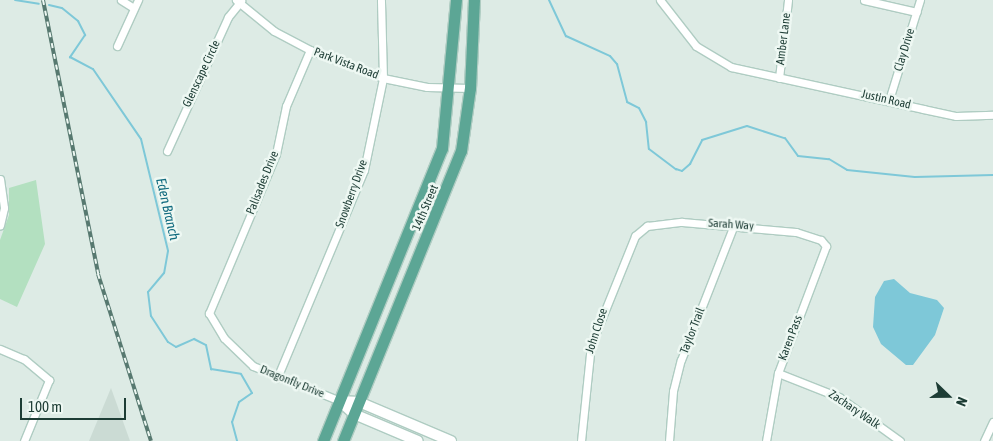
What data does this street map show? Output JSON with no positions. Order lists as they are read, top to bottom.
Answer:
{
  "streets": {
    "main road": ["14th Street"],
    "street": [
      "Amber Lane",
      "Clay Drive",
      "Park Vista Road",
      "Glenscape Circle",
      "Justin Road",
      "Palisades Drive",
      "Snowberry Drive",
      "Sarah Way",
      "John Close",
      "Taylor Trail",
      "Karen Pass",
      "Dragonfly Drive",
      "Zachary Walk"
    ]
  },
  "crossings": [
    ["Amber Lane", "Justin Road"],
    ["Clay Drive", "Justin Road"],
    ["Park Vista Road", "Glenscape Circle"],
    ["Park Vista Road", "Palisades Drive"],
    ["Park Vista Road", "Snowberry Drive"],
    ["Park Vista Road", "14th Street"],
    ["Palisades Drive", "Dragonfly Drive"],
    ["Snowberry Drive", "Dragonfly Drive"],
    ["14th Street", "Dragonfly Drive"],
    ["Sarah Way", "John Close"],
    ["Sarah Way", "Taylor Trail"],
    ["Sarah Way", "Karen Pass"],
    ["Karen Pass", "Zachary Walk"]
  ],
  "water": ["Eden Branch"],
  "scale_bar": "100 m",
  "north": "right"
}
